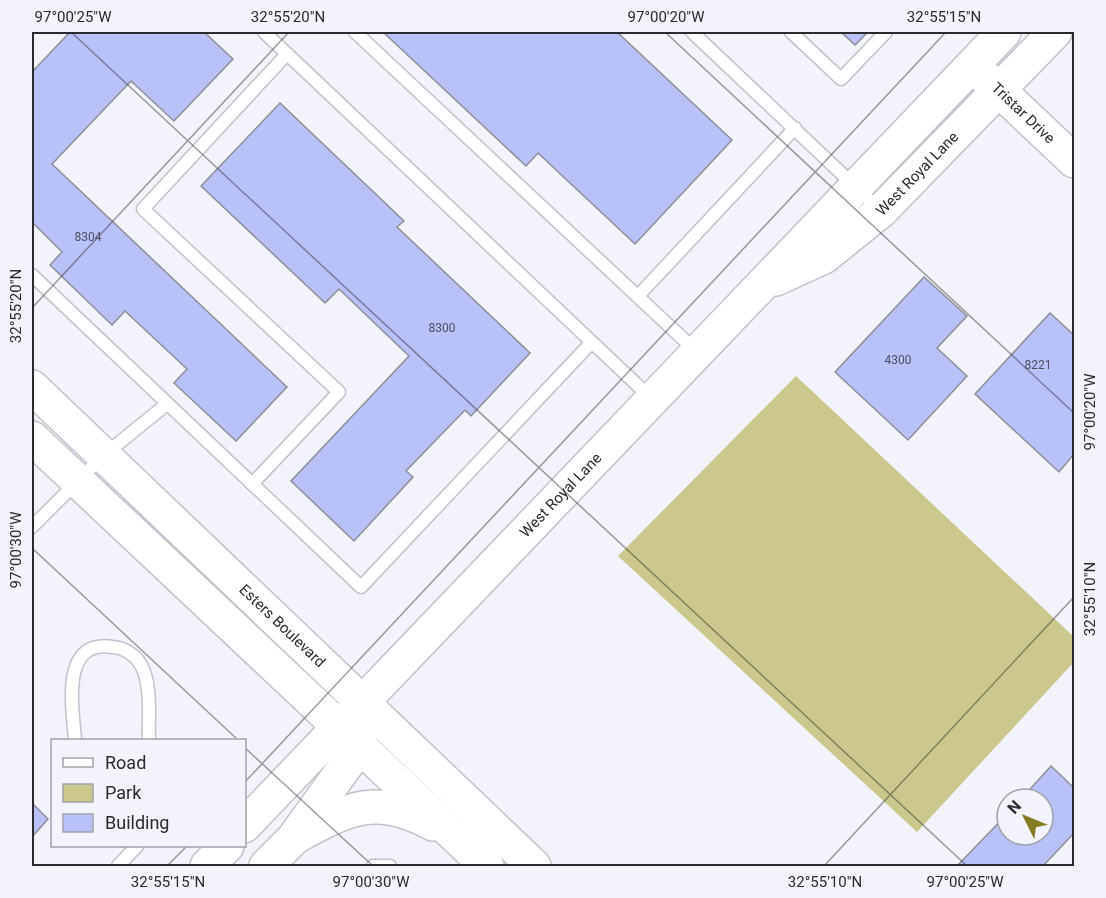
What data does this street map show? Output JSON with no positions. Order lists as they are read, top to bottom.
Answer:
{
  "streets": {
    "main road": ["Tristar Drive", "West Royal Lane", "Esters Boulevard"]
  },
  "crossings": [
    ["Tristar Drive", "West Royal Lane"],
    ["West Royal Lane", "Esters Boulevard"]
  ],
  "house_numbers": [
    "8304",
    "8300",
    "4300",
    "8221"
  ],
  "legend": ["Road", "Park", "Building"],
  "north": "top left",
  "coordinates": [
    "97°00'25\"W",
    "32°55'20\"N",
    "97°00'20\"W",
    "32°55'15\"N",
    "97°00'30\"W",
    "32°55'10\"N"
  ]
}
